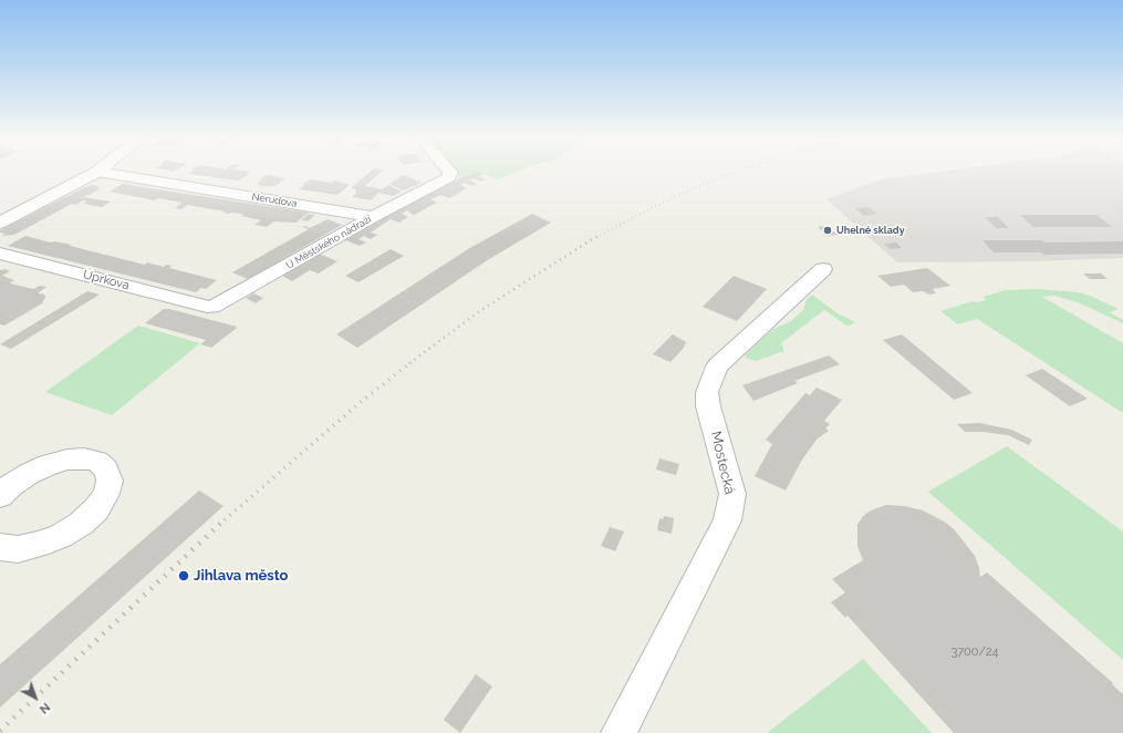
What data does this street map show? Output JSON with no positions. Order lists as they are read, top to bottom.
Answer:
{
  "streets": {
    "street": [
      "Nerudova",
      "U Městského nádraží",
      "Úprkova",
      "Mostecká"
    ]
  },
  "crossings": [
    ["Nerudova", "U Městského nádraží"],
    ["U Městského nádraží", "Úprkova"]
  ],
  "places": ["Uhelné sklady", "Jihlava město"],
  "house_numbers": ["3700/24"],
  "north": "bottom right"
}
